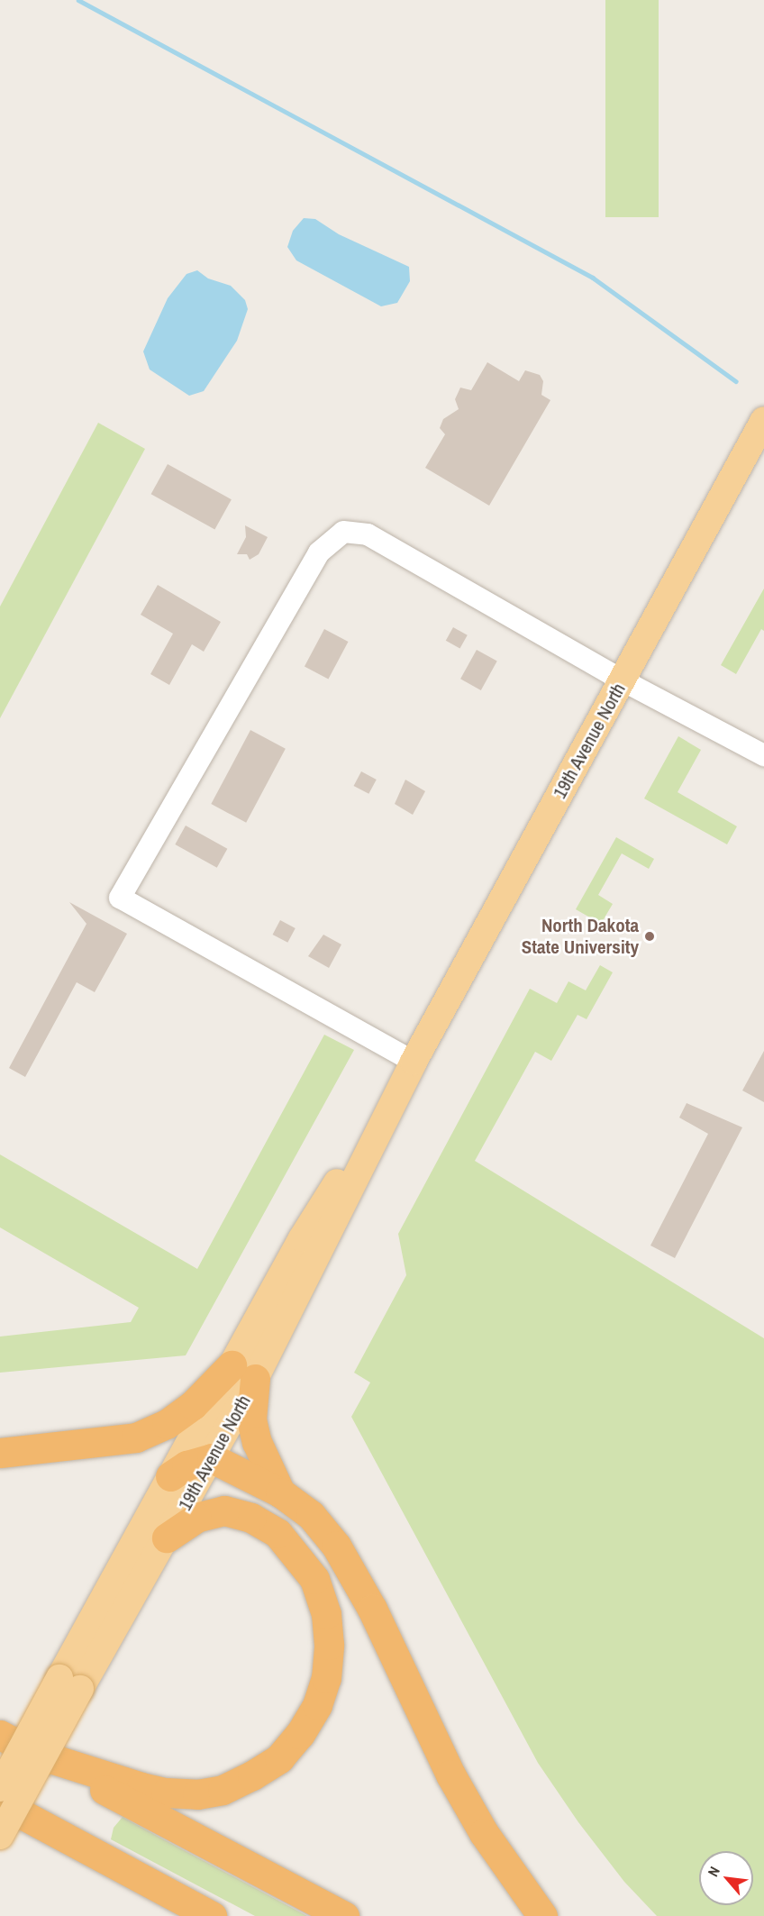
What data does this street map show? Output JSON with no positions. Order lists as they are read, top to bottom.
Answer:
{
  "streets": {
    "main road": ["19th Avenue North"]
  },
  "places": ["North Dakota State University"],
  "north": "top left"
}
